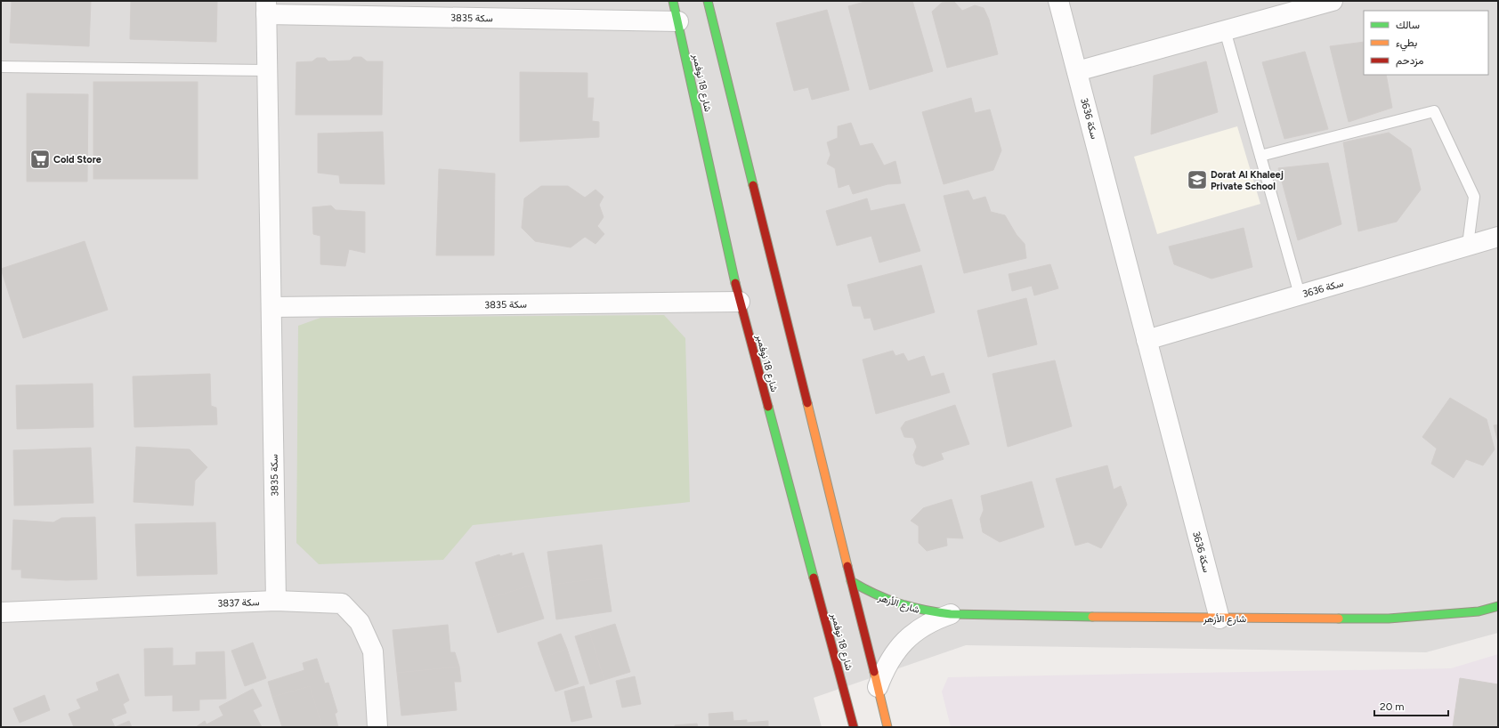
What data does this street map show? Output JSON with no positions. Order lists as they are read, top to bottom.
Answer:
{
  "streets": {
    "main road": ["شارع 18 نوفمبر", "شارع الأزهر"],
    "street": ["سكة 3835", "سكة 3636", "سكة 3837"]
  },
  "crossings": [
    ["سكة 3835", "شارع 18 نوفمبر"],
    ["سكة 3835", "سكة 3837"],
    ["سكة 3636", "شارع الأزهر"]
  ],
  "places": {
    "supermarket": ["Cold Store"],
    "school or university": ["Dorat Al Khaleej Private School"]
  },
  "legend": ["سالك", "بطيء", "مزدحم"],
  "scale_bar": "20 m"
}
